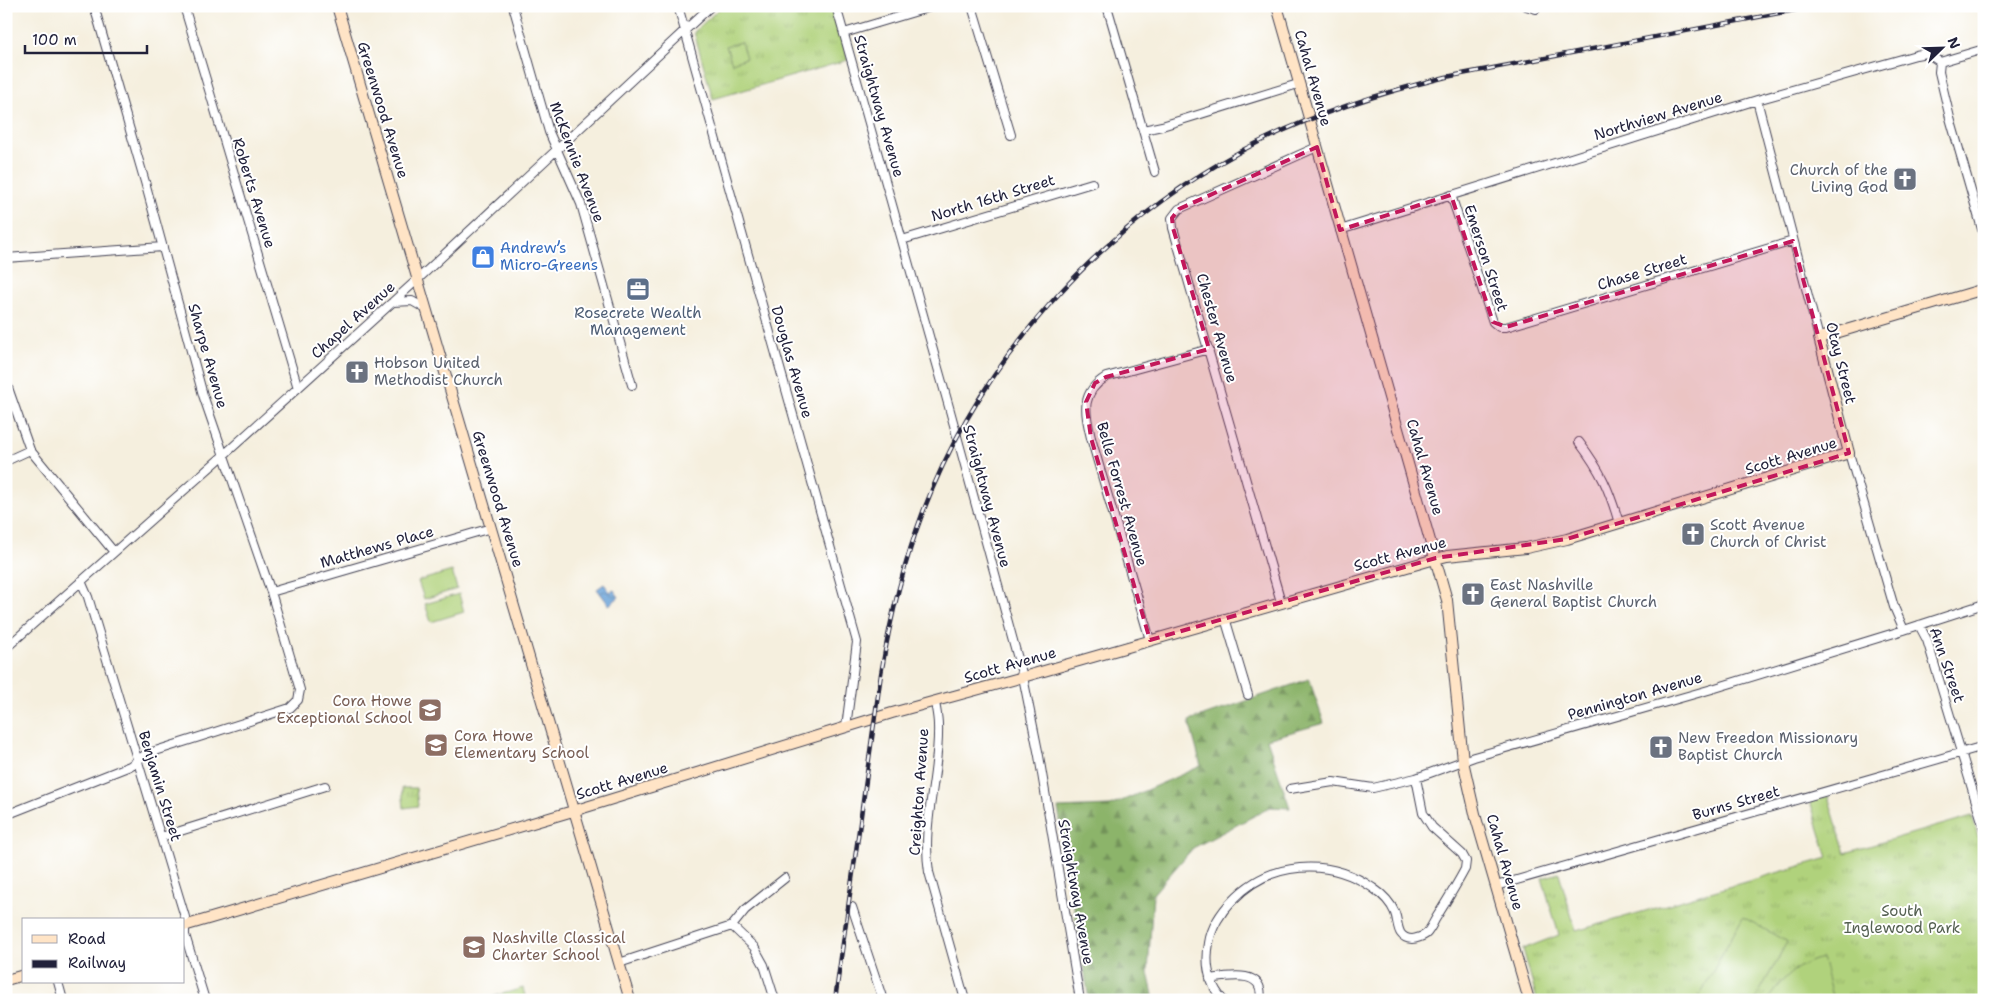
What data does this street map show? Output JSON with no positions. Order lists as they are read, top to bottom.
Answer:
{
  "streets": {
    "street": [
      "Cahal Avenue",
      "Straightway Avenue",
      "Greenwood Avenue",
      "Northview Avenue",
      "McKennie Avenue",
      "Roberts Avenue",
      "North 16th Street",
      "Emerson Street",
      "Chase Street",
      "Chapel Avenue",
      "Chester Avenue",
      "Sharpe Avenue",
      "Douglas Avenue",
      "Otay Street",
      "Scott Avenue",
      "Belle Forrest Avenue",
      "Matthews Place",
      "Ann Street",
      "Pennington Avenue",
      "Benjamin Street",
      "Creighton Avenue",
      "Burns Street"
    ]
  },
  "crossings": [
    ["Cahal Avenue", "Northview Avenue"],
    ["Cahal Avenue", "Chester Avenue"],
    ["Cahal Avenue", "Scott Avenue"],
    ["Cahal Avenue", "Pennington Avenue"],
    ["Cahal Avenue", "Burns Street"],
    ["Straightway Avenue", "North 16th Street"],
    ["Straightway Avenue", "Scott Avenue"],
    ["Greenwood Avenue", "Chapel Avenue"],
    ["Greenwood Avenue", "Scott Avenue"],
    ["Greenwood Avenue", "Matthews Place"],
    ["Northview Avenue", "Emerson Street"],
    ["Northview Avenue", "Otay Street"],
    ["McKennie Avenue", "Chapel Avenue"],
    ["Roberts Avenue", "Chapel Avenue"],
    ["Emerson Street", "Chase Street"],
    ["Chase Street", "Otay Street"],
    ["Chapel Avenue", "Sharpe Avenue"],
    ["Chapel Avenue", "Douglas Avenue"],
    ["Chapel Avenue", "Benjamin Street"],
    ["Chester Avenue", "Scott Avenue"],
    ["Chester Avenue", "Belle Forrest Avenue"],
    ["Sharpe Avenue", "Matthews Place"],
    ["Sharpe Avenue", "Benjamin Street"],
    ["Douglas Avenue", "Scott Avenue"],
    ["Otay Street", "Scott Avenue"],
    ["Otay Street", "Pennington Avenue"],
    ["Scott Avenue", "Belle Forrest Avenue"],
    ["Scott Avenue", "Creighton Avenue"],
    ["Ann Street", "Pennington Avenue"],
    ["Ann Street", "Burns Street"]
  ],
  "parks": ["South Inglewood Park"],
  "places": {
    "church": [
      "Church of the Living God",
      "Hobson United Methodist Church",
      "Scott Avenue Church of Christ",
      "East Nashville General Baptist Church",
      "New Freedon Missionary Baptist Church"
    ],
    "shop": ["Andrew’s Micro-Greens"],
    "office": ["Rosecrete Wealth Management"],
    "school or university": ["Cora Howe Exceptional School", "Cora Howe Elementary School", "Nashville Classical Charter School"]
  },
  "legend": ["Road", "Railway"],
  "scale_bar": "100 m",
  "north": "top right"
}
